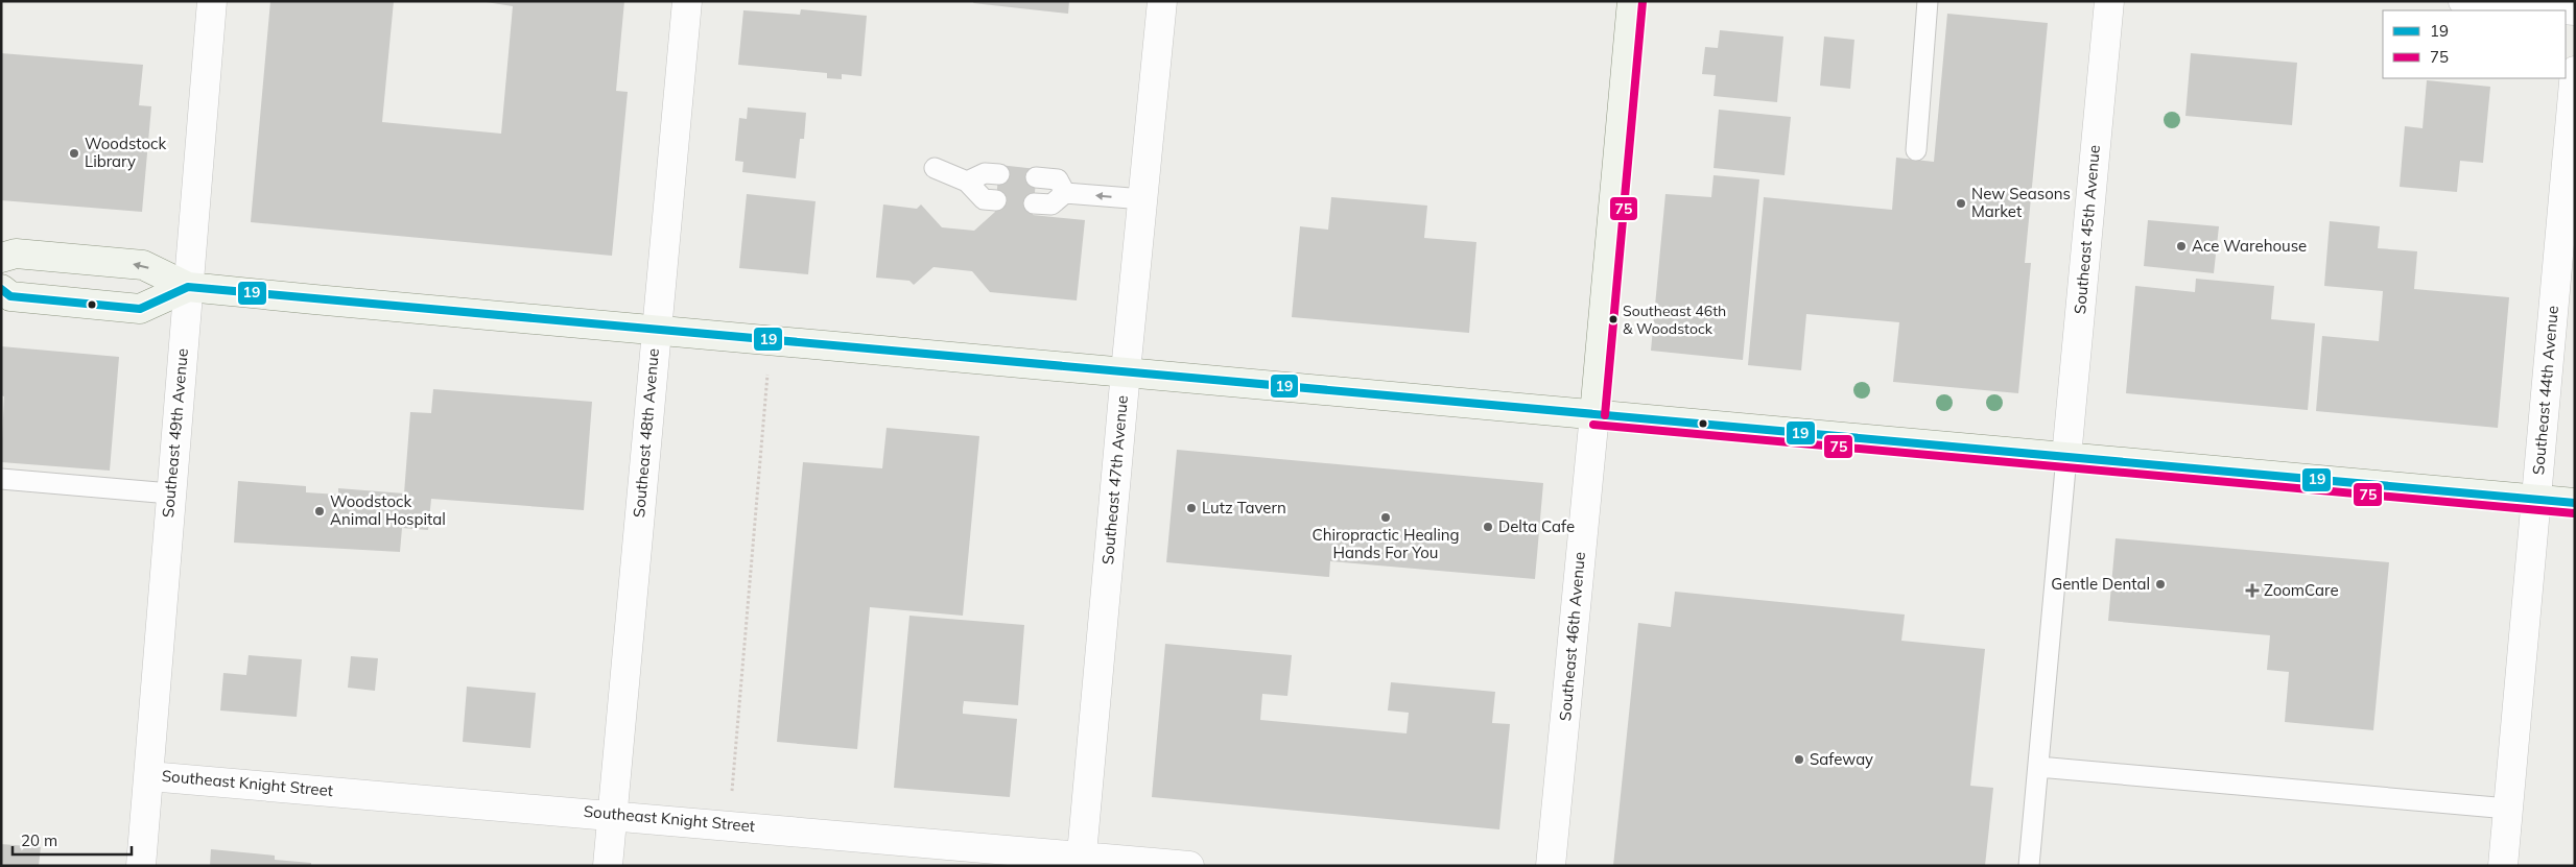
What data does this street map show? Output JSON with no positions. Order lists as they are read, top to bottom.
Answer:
{
  "streets": {
    "main road": ["Southeast 46th Avenue"],
    "street": [
      "Southeast 45th Avenue",
      "Southeast 44th Avenue",
      "Southeast 49th Avenue",
      "Southeast 48th Avenue",
      "Southeast 47th Avenue",
      "Southeast Knight Street"
    ]
  },
  "crossings": [
    ["Southeast 49th Avenue", "Southeast Knight Street"],
    ["Southeast 48th Avenue", "Southeast Knight Street"],
    ["Southeast 47th Avenue", "Southeast Knight Street"]
  ],
  "places": {
    "other": [
      "Woodstock Library",
      "New Seasons Market",
      "Ace Warehouse",
      "Southeast 46th & Woodstock",
      "Lutz Tavern",
      "Woodstock Animal Hospital",
      "Chiropractic Healing Hands For You",
      "Delta Cafe",
      "Gentle Dental",
      "Safeway"
    ],
    "health": ["ZoomCare"]
  },
  "lines": ["transit line 75", "transit line 19"],
  "legend": ["19", "75"],
  "scale_bar": "20 m"
}
